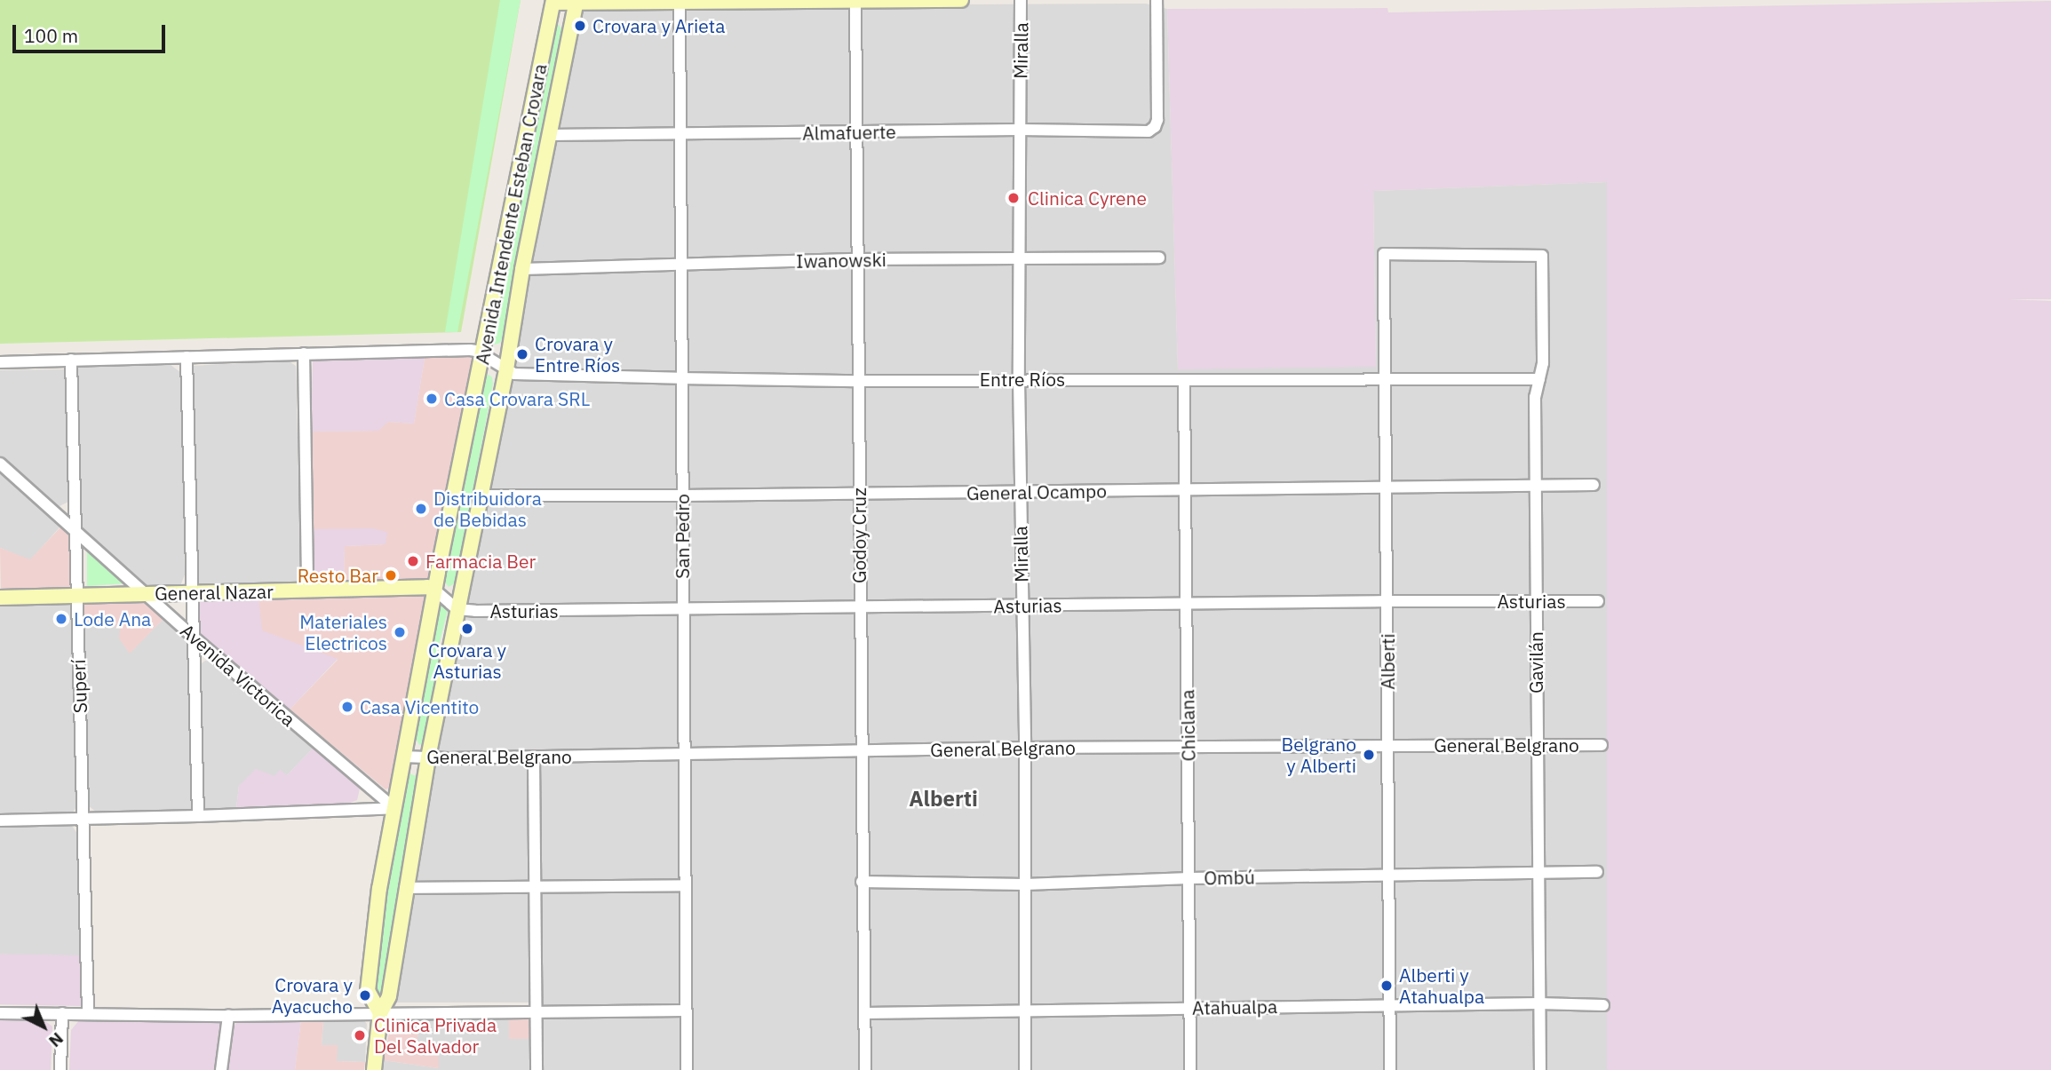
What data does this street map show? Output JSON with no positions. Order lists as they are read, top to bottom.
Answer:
{
  "streets": {
    "main road": ["Avenida Intendente Esteban Crovara", "General Nazar"],
    "street": [
      "Miralla",
      "Almafuerte",
      "Iwanowski",
      "Entre Ríos",
      "General Ocampo",
      "Godoy Cruz",
      "San Pedro",
      "Asturias",
      "Alberti",
      "Gavilán",
      "Avenida Victorica",
      "Superí",
      "Chiclana",
      "General Belgrano",
      "Ombú",
      "Atahualpa"
    ]
  },
  "crossings": [
    ["Miralla", "Almafuerte"],
    ["Miralla", "Iwanowski"],
    ["Miralla", "Entre Ríos"],
    ["Miralla", "General Ocampo"],
    ["Miralla", "Asturias"],
    ["Miralla", "General Belgrano"],
    ["Miralla", "Ombú"],
    ["Miralla", "Atahualpa"],
    ["Almafuerte", "Avenida Intendente Esteban Crovara"],
    ["Almafuerte", "Godoy Cruz"],
    ["Almafuerte", "San Pedro"],
    ["Avenida Intendente Esteban Crovara", "Iwanowski"],
    ["Avenida Intendente Esteban Crovara", "Entre Ríos"],
    ["Avenida Intendente Esteban Crovara", "General Ocampo"],
    ["Avenida Intendente Esteban Crovara", "General Nazar"],
    ["Avenida Intendente Esteban Crovara", "Asturias"],
    ["Avenida Intendente Esteban Crovara", "Avenida Victorica"],
    ["Avenida Intendente Esteban Crovara", "General Belgrano"],
    ["Iwanowski", "Godoy Cruz"],
    ["Iwanowski", "San Pedro"],
    ["Entre Ríos", "Godoy Cruz"],
    ["Entre Ríos", "San Pedro"],
    ["Entre Ríos", "Alberti"],
    ["Entre Ríos", "Gavilán"],
    ["Entre Ríos", "Chiclana"],
    ["General Ocampo", "Godoy Cruz"],
    ["General Ocampo", "San Pedro"],
    ["General Ocampo", "Alberti"],
    ["General Ocampo", "Gavilán"],
    ["General Ocampo", "Chiclana"],
    ["Godoy Cruz", "Asturias"],
    ["Godoy Cruz", "General Belgrano"],
    ["Godoy Cruz", "Ombú"],
    ["Godoy Cruz", "Atahualpa"],
    ["San Pedro", "Asturias"],
    ["San Pedro", "General Belgrano"],
    ["General Nazar", "Avenida Victorica"],
    ["General Nazar", "Superí"],
    ["Asturias", "Alberti"],
    ["Asturias", "Gavilán"],
    ["Asturias", "Chiclana"],
    ["Alberti", "Gavilán"],
    ["Alberti", "General Belgrano"],
    ["Alberti", "Ombú"],
    ["Alberti", "Atahualpa"],
    ["Gavilán", "General Belgrano"],
    ["Gavilán", "Ombú"],
    ["Gavilán", "Atahualpa"],
    ["Avenida Victorica", "Superí"],
    ["Chiclana", "General Belgrano"],
    ["Chiclana", "Ombú"],
    ["Chiclana", "Atahualpa"]
  ],
  "districts": ["Alberti"],
  "places": [
    "Crovara y Arieta",
    "Clinica Cyrene",
    "Crovara y Entre Ríos",
    "Casa Crovara SRL",
    "Distribuidora de Bebidas",
    "Farmacia Ber",
    "Resto Bar",
    "Lode Ana",
    "Crovara y Asturias",
    "Materiales Electricos",
    "Casa Vicentito",
    "Belgrano y Alberti",
    "Alberti y Atahualpa",
    "Crovara y Ayacucho",
    "Clinica Privada Del Salvador"
  ],
  "scale_bar": "100 m",
  "north": "bottom right"
}
